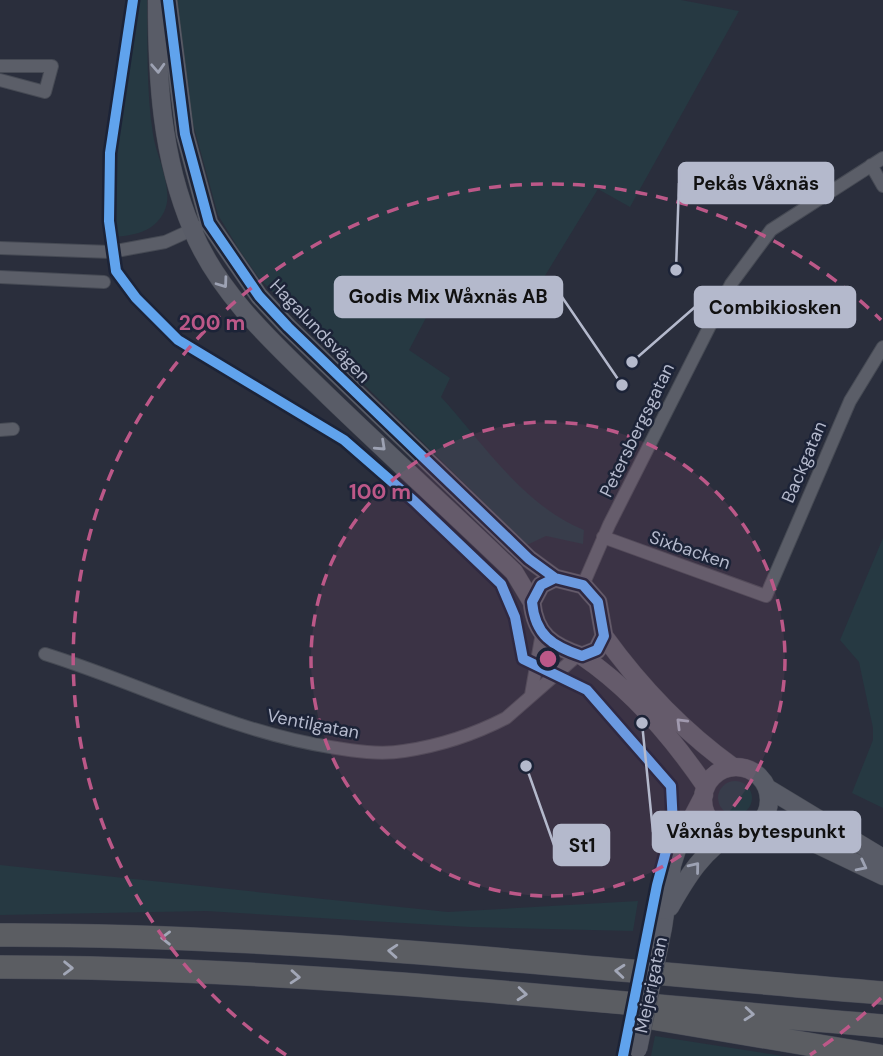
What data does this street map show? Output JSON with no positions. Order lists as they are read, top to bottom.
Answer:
{
  "streets": {
    "street": [
      "Hagalundsvägen",
      "Petersbergsgatan",
      "Backgatan",
      "Sixbacken",
      "Ventilgatan",
      "Mejerigatan"
    ]
  },
  "crossings": [
    ["Hagalundsvägen", "Petersbergsgatan"],
    ["Hagalundsvägen", "Ventilgatan"],
    ["Petersbergsgatan", "Sixbacken"],
    ["Petersbergsgatan", "Ventilgatan"],
    ["Backgatan", "Sixbacken"]
  ],
  "places": [
    "Pekås Våxnäs",
    "Combikiosken",
    "Godis Mix Wåxnäs AB",
    "Våxnås bytespunkt",
    "St1"
  ],
  "rings": ["200 m", "100 m"]
}
